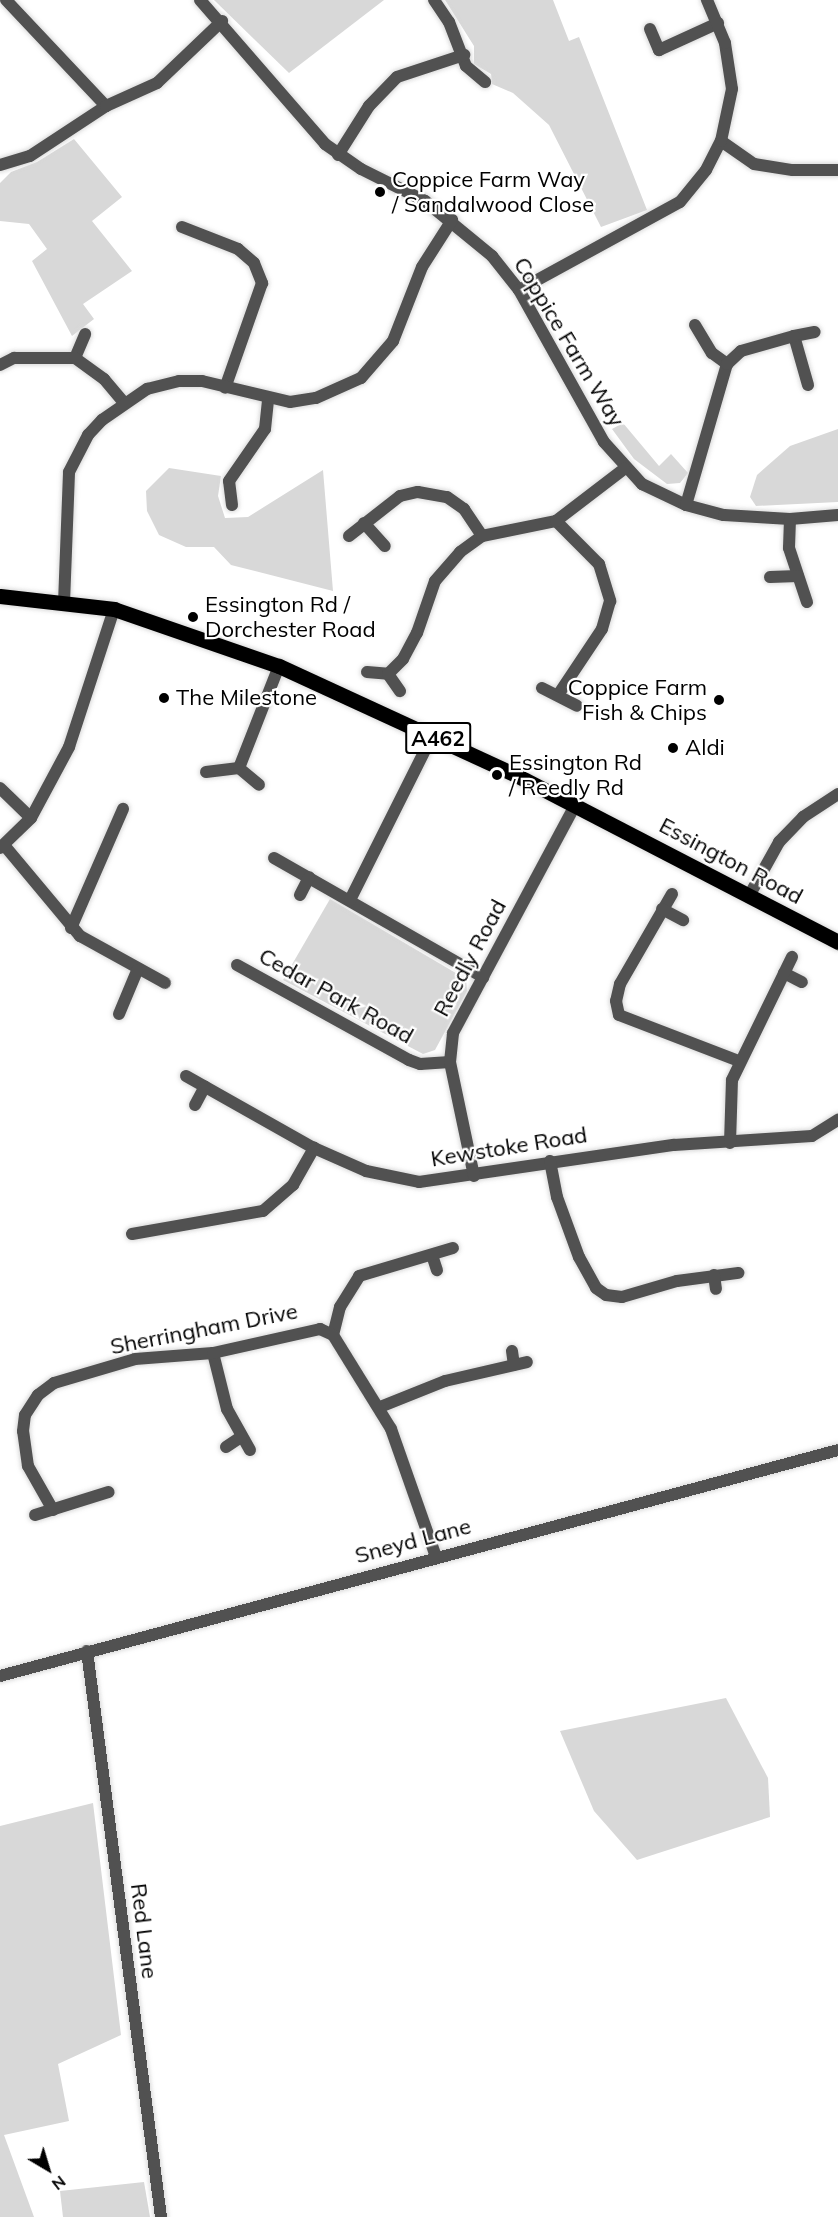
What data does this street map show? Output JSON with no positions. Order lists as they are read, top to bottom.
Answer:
{
  "streets": {
    "main road": ["A462", "Essington Road"],
    "street": [
      "Coppice Farm Way",
      "Reedly Road",
      "Cedar Park Road",
      "Kewstoke Road",
      "Sherringham Drive",
      "Sneyd Lane",
      "Red Lane"
    ]
  },
  "crossings": [
    ["Essington Road", "Reedly Road"],
    ["Reedly Road", "Cedar Park Road"],
    ["Reedly Road", "Kewstoke Road"],
    ["Sneyd Lane", "Red Lane"]
  ],
  "places": [
    "Coppice Farm Way / Sandalwood Close",
    "Essington Rd / Dorchester Road",
    "The Milestone",
    "Coppice Farm Fish & Chips",
    "Aldi",
    "Essington Rd / Reedly Rd"
  ],
  "north": "bottom right"
}
